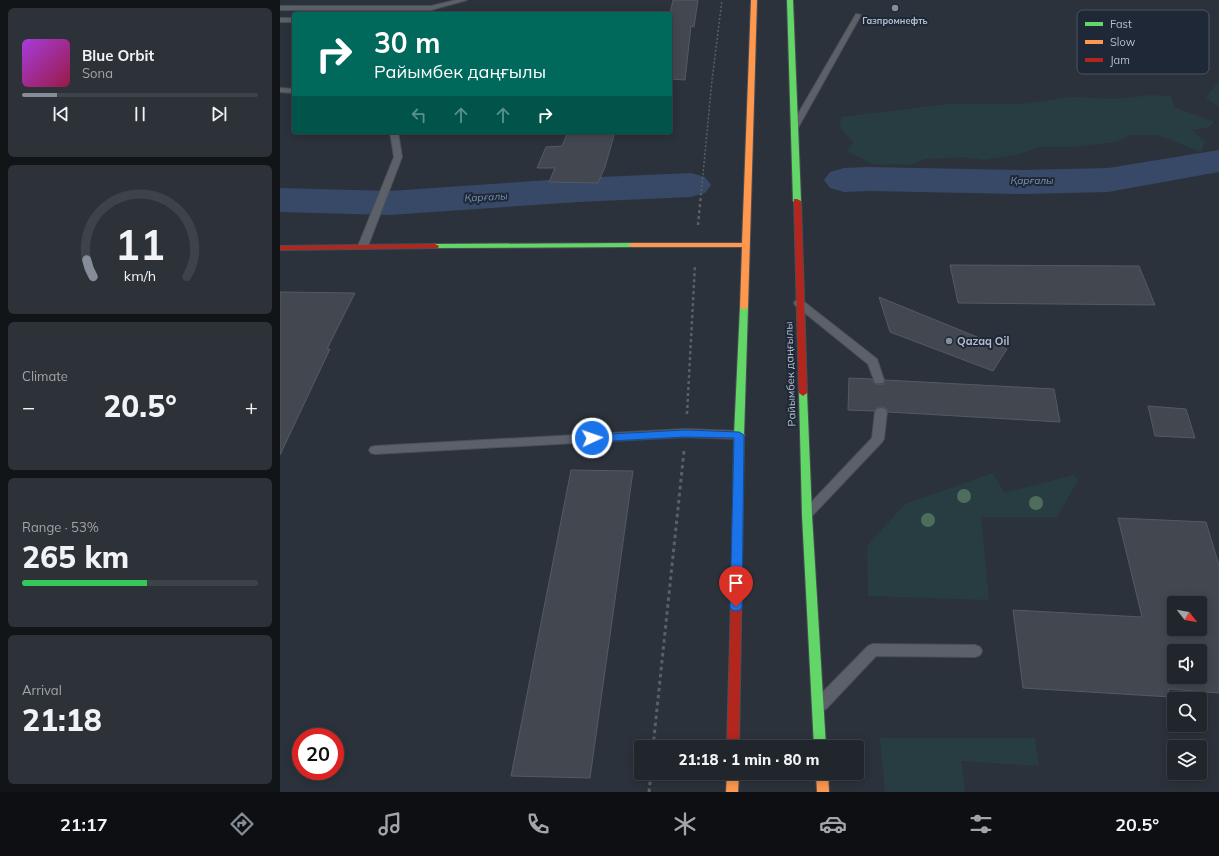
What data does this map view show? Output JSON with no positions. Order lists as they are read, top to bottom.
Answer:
{
  "streets": {
    "main road": ["Райымбек даңғылы"]
  },
  "water": ["Қарғалы"],
  "places": ["Газпромнефть", "Qazaq Oil"],
  "legend": ["Fast", "Slow", "Jam"],
  "north": "bottom right",
  "page": {
    "turn": ["30 m", "Райымбек даңғылы"],
    "song": ["Blue Orbit", "Sona"],
    "tile": [
      "Climate",
      ["Range · 53%", "265 km"],
      ["Arrival", "21:18"]
    ],
    "heat": ["−", "20.5°", "+"],
    "limit": "20",
    "trip": "21:18 · 1 min · 80 m",
    "tabs": ["21:17", "20.5°"],
    "gauge": ["11", "km/h"]
  }
}
